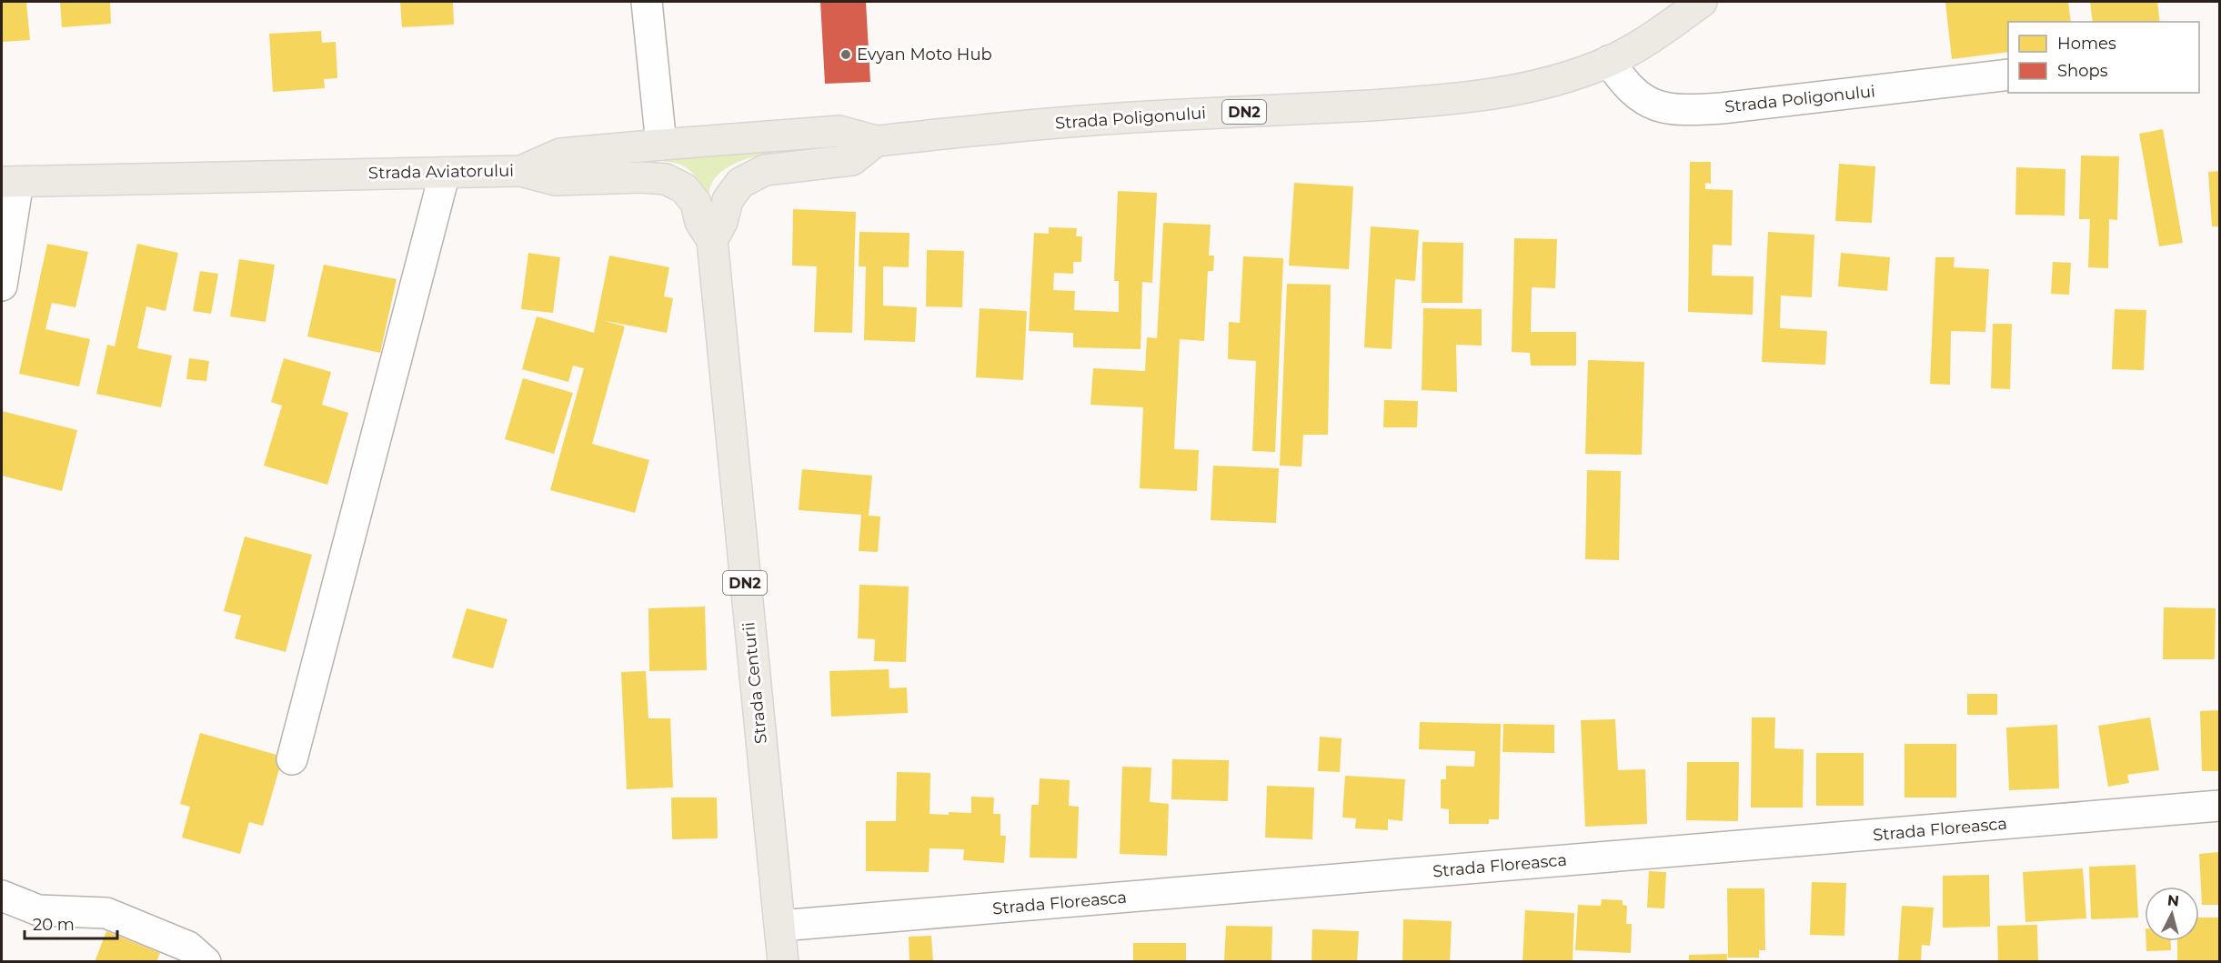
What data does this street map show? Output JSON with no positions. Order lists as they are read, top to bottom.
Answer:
{
  "streets": {
    "main road": [
      "Strada Poligonului",
      "DN2",
      "Strada Aviatorului",
      "Strada Centurii"
    ],
    "street": ["Strada Floreasca"]
  },
  "crossings": [
    ["Strada Poligonului", "Strada Aviatorului"],
    ["Strada Aviatorului", "Strada Centurii"],
    ["Strada Centurii", "Strada Floreasca"]
  ],
  "places": ["Evyan Moto Hub"],
  "legend": ["Homes", "Shops"],
  "scale_bar": "20 m",
  "north": "top"
}
